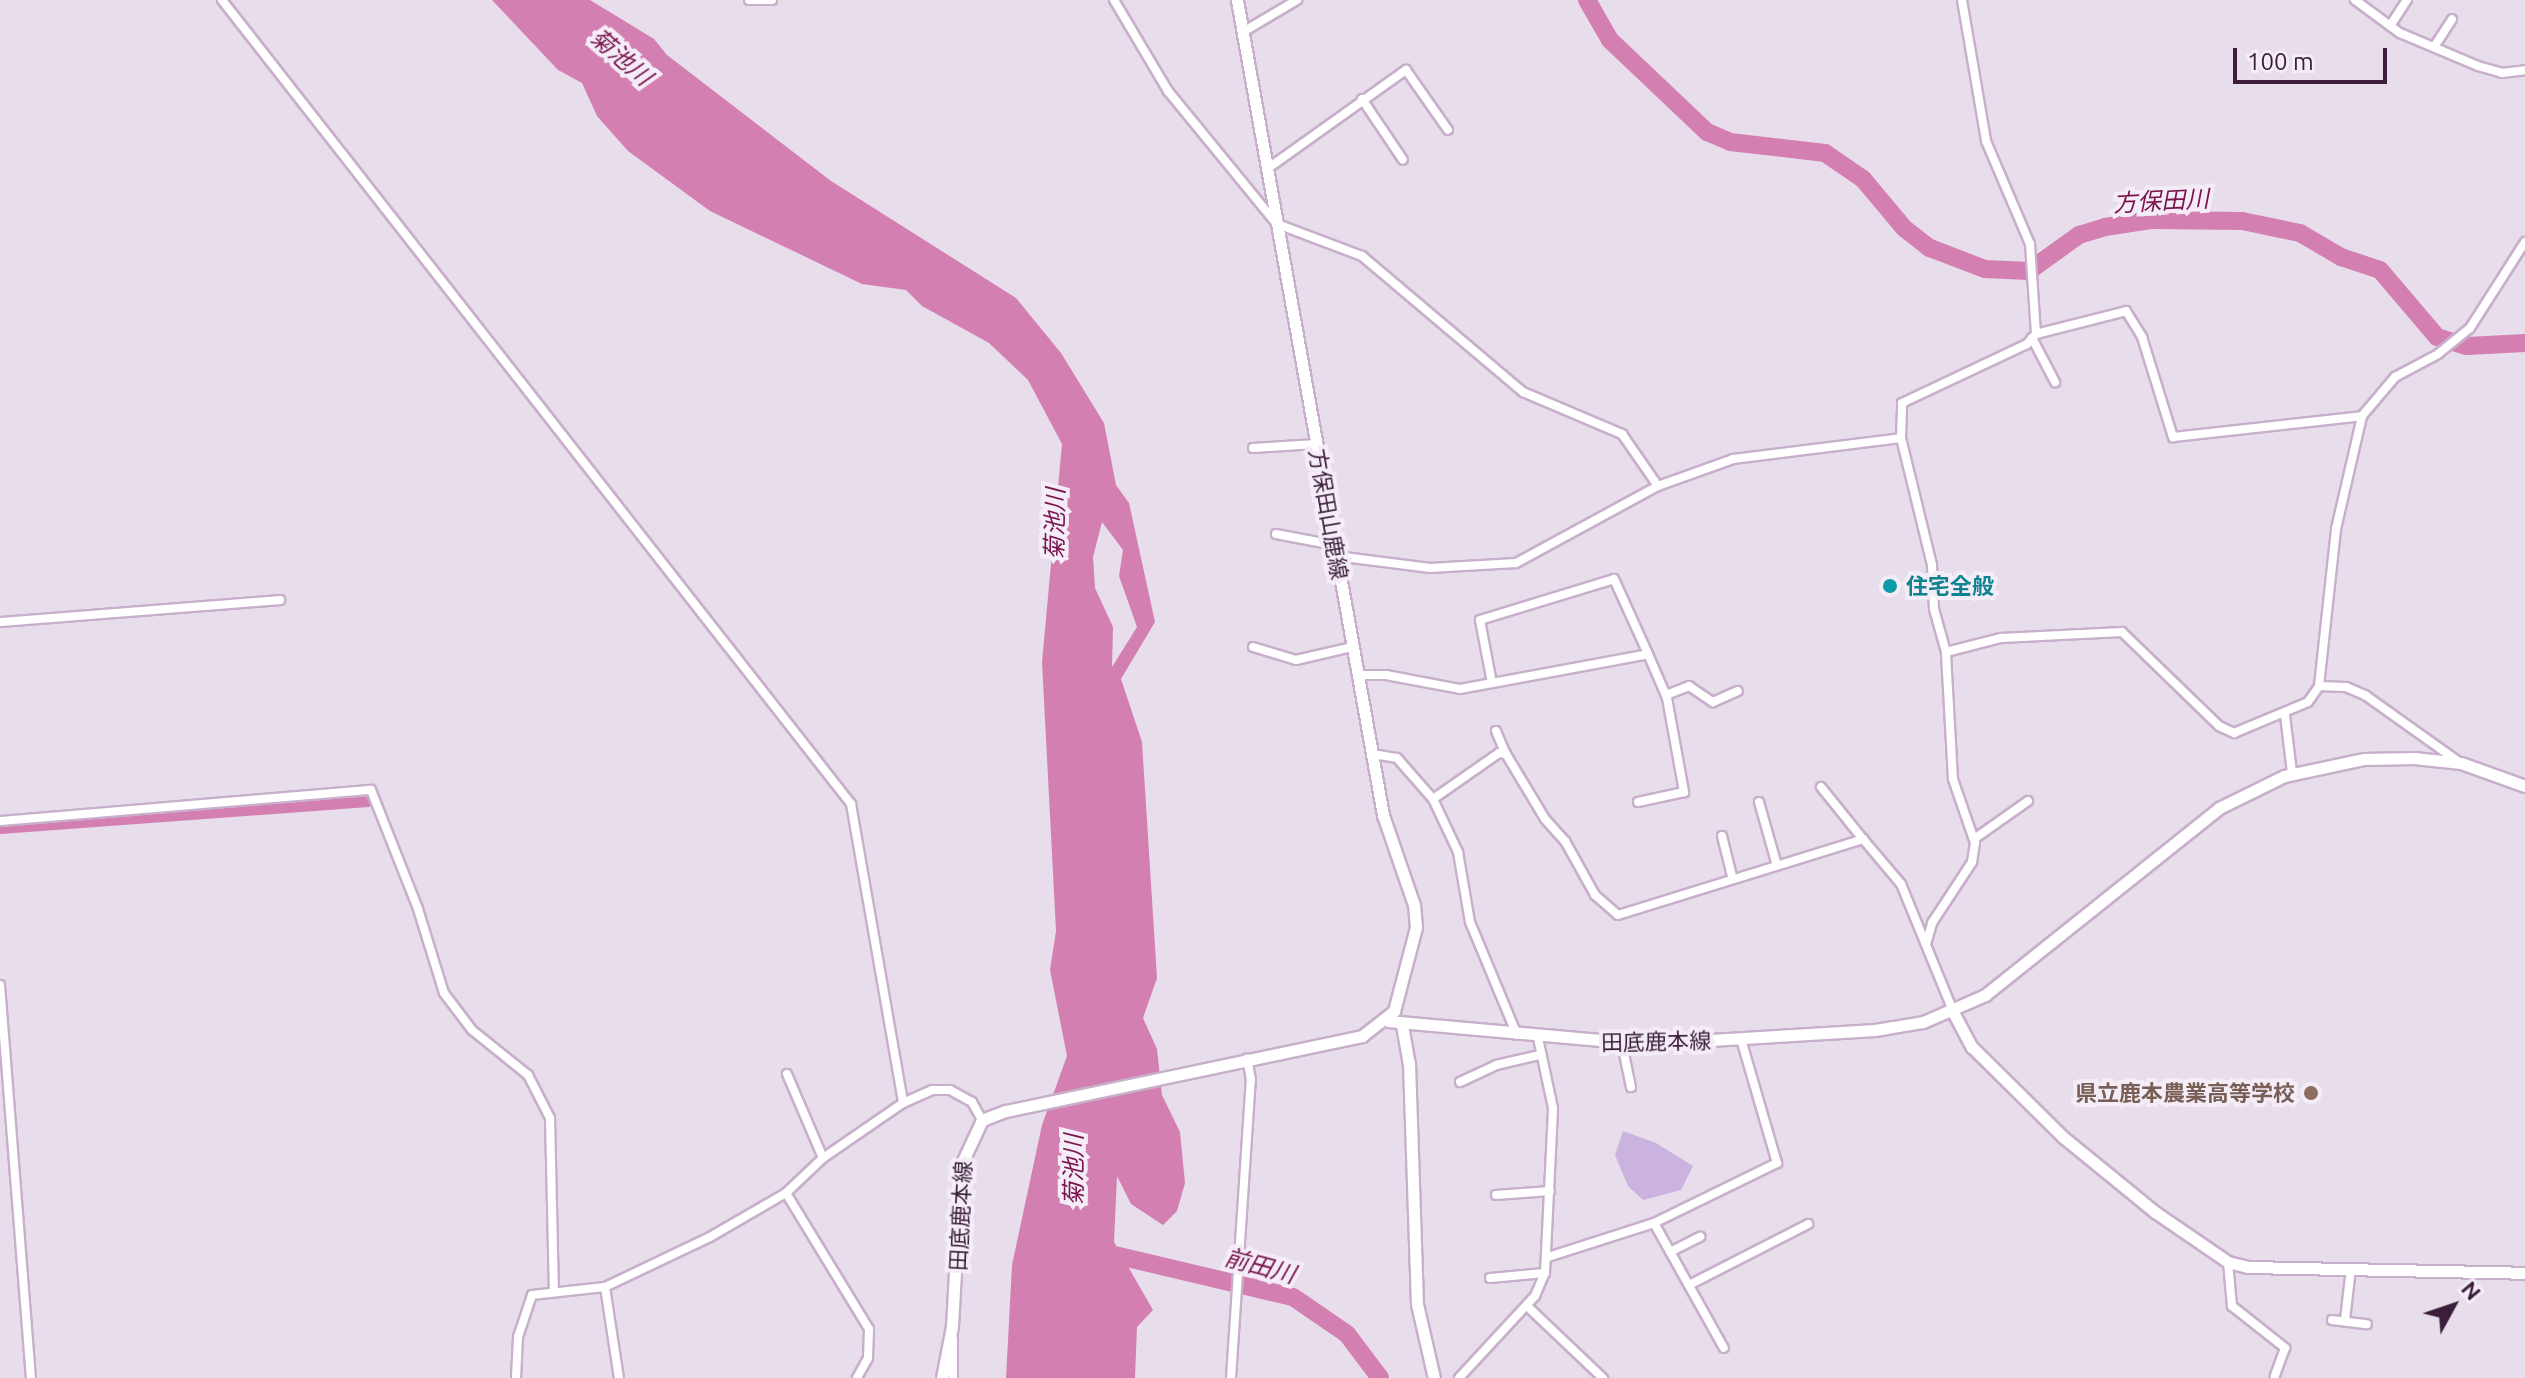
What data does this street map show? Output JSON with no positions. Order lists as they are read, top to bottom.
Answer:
{
  "streets": {
    "main road": ["方保田山鹿線", "田底鹿本線"]
  },
  "crossings": [
    ["方保田山鹿線", "田底鹿本線"]
  ],
  "water": ["菊池川", "方保田川", "前田川"],
  "places": ["住宅全般", "県立鹿本農業高等学校"],
  "scale_bar": "100 m",
  "north": "top right"
}
